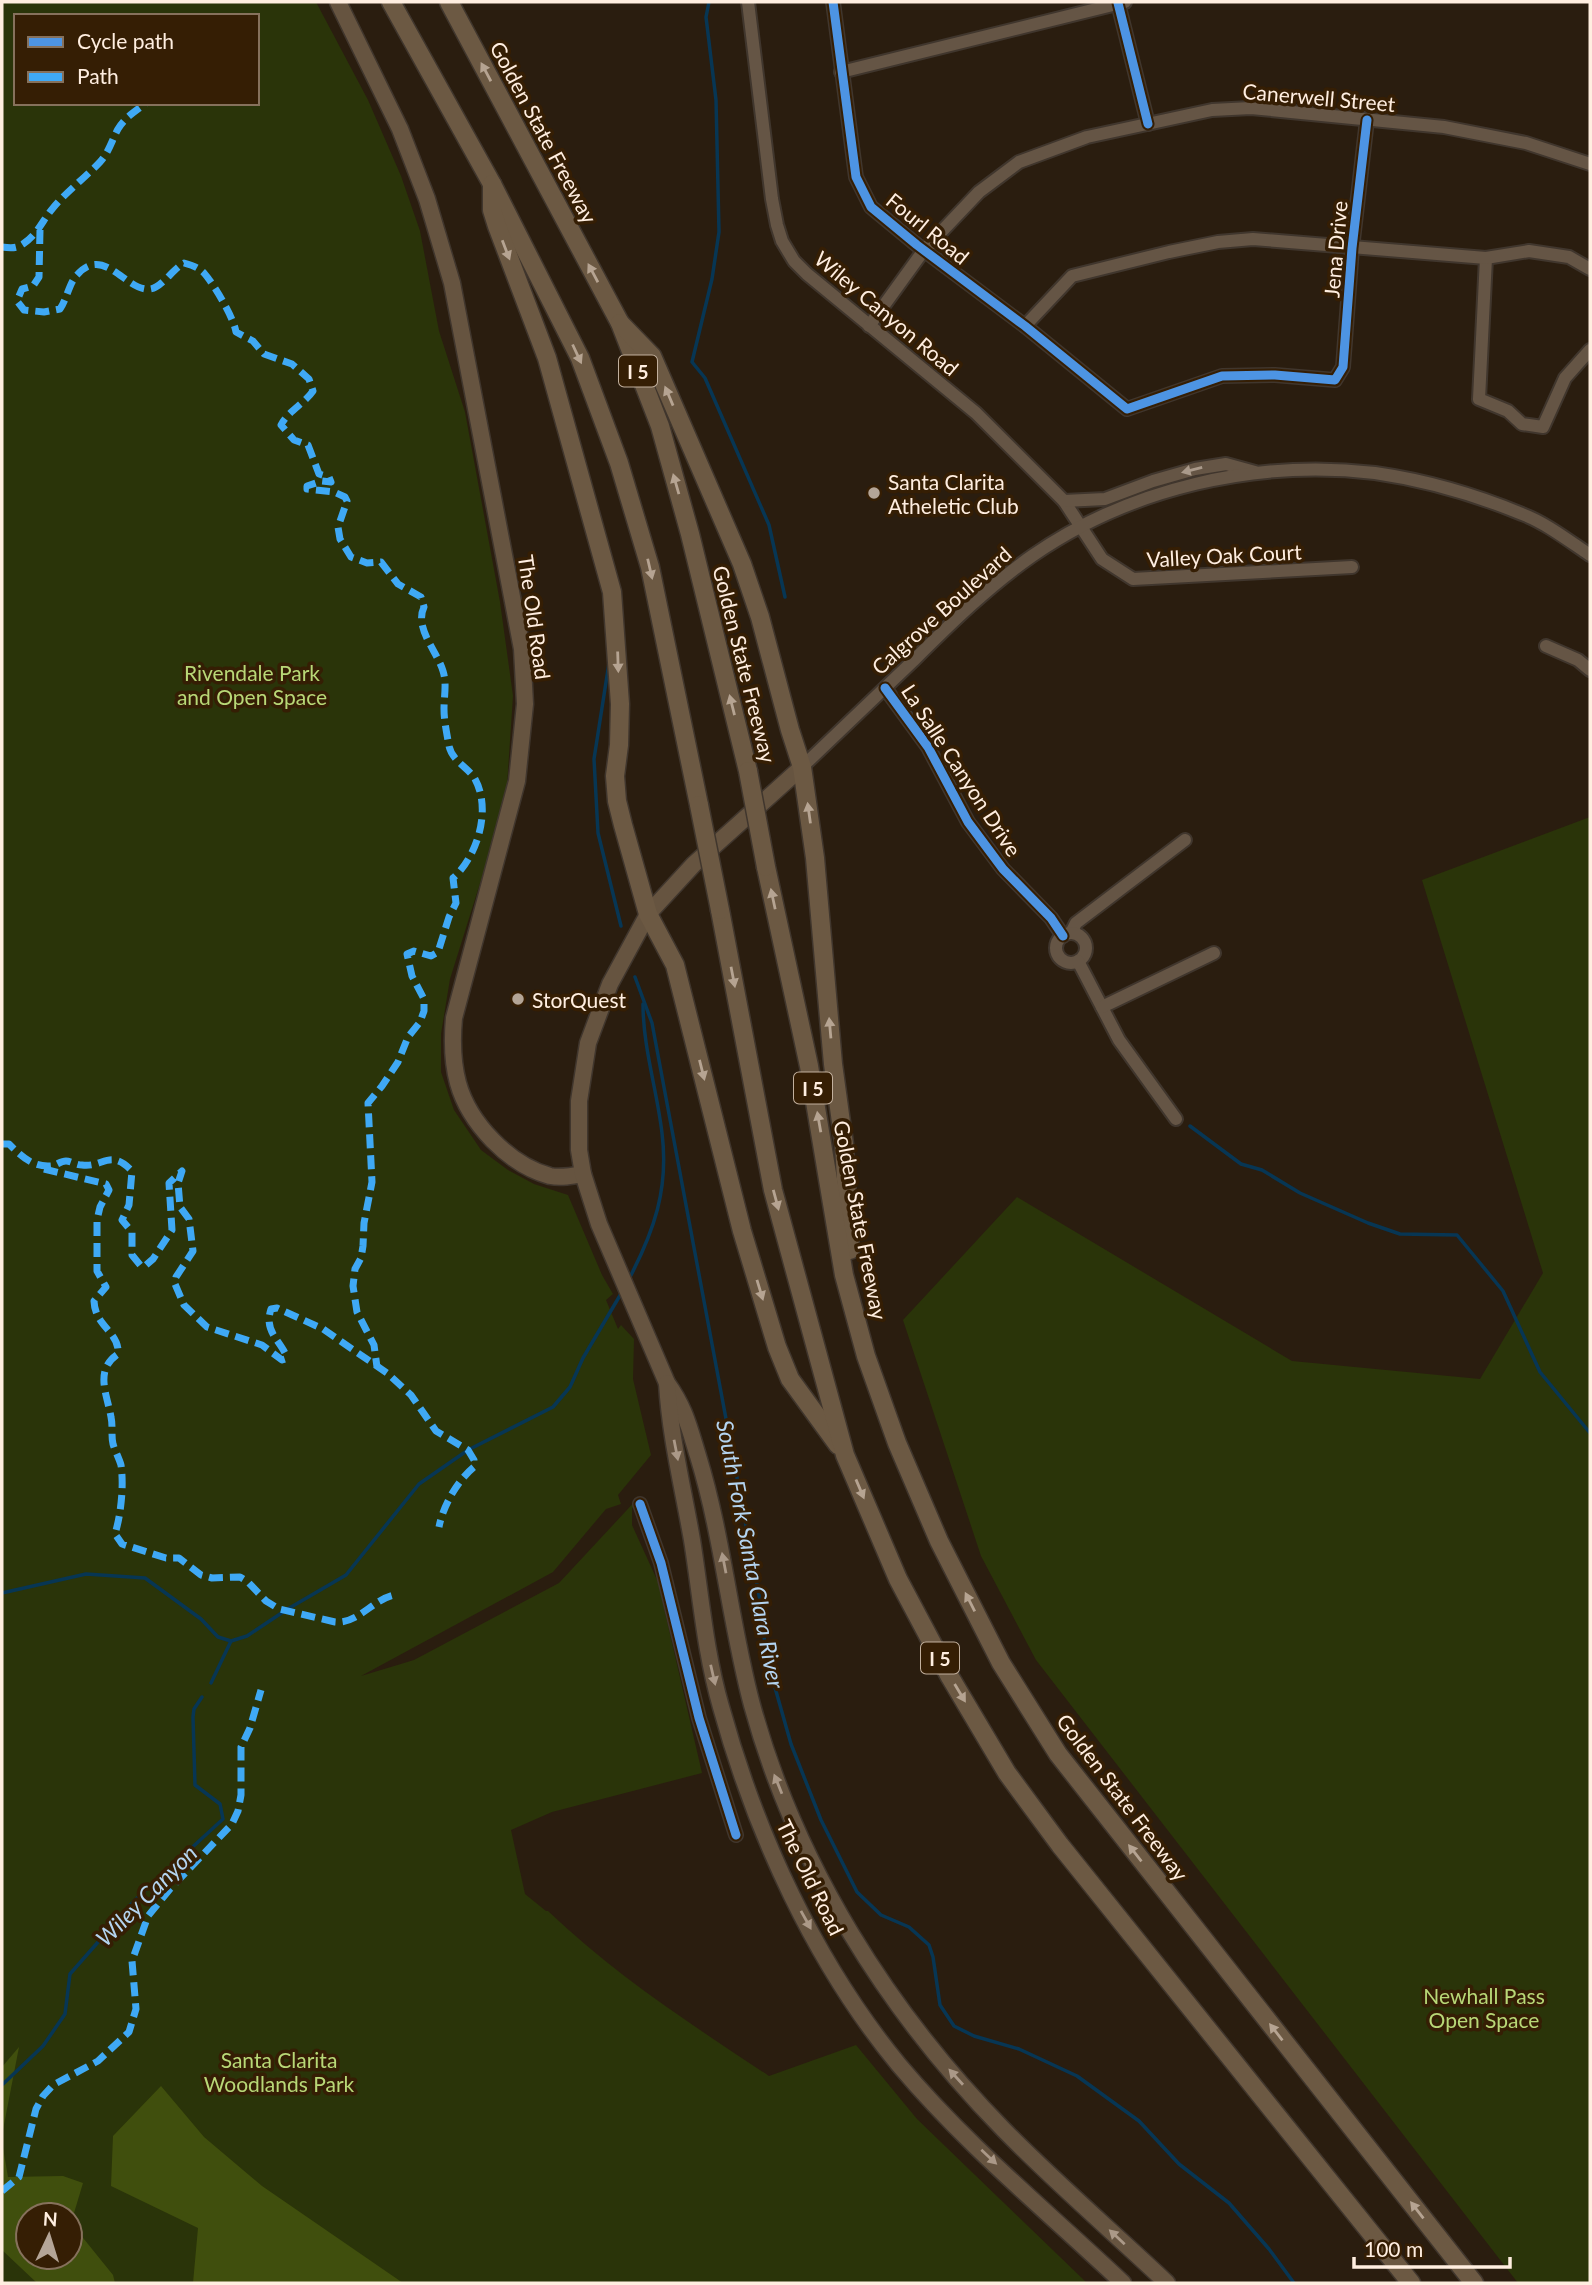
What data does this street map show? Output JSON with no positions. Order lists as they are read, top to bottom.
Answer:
{
  "streets": {
    "highway": ["Golden State Freeway", "I 5"],
    "main road": ["Calgrove Boulevard", "The Old Road"],
    "street": [
      "Canerwell Street",
      "Fourl Road",
      "Jena Drive",
      "Wiley Canyon Road",
      "Valley Oak Court",
      "La Salle Canyon Drive"
    ]
  },
  "crossings": [
    ["Canerwell Street", "Fourl Road"],
    ["Canerwell Street", "Jena Drive"],
    ["Canerwell Street", "Wiley Canyon Road"],
    ["Fourl Road", "Jena Drive"],
    ["Wiley Canyon Road", "Valley Oak Court"],
    ["Wiley Canyon Road", "Calgrove Boulevard"],
    ["Valley Oak Court", "Calgrove Boulevard"],
    ["Calgrove Boulevard", "The Old Road"],
    ["Calgrove Boulevard", "La Salle Canyon Drive"]
  ],
  "water": ["South Fork Santa Clara River", "Wiley Canyon"],
  "parks": ["Rivendale Park and Open Space", "Newhall Pass Open Space", "Santa Clarita Woodlands Park"],
  "places": ["Santa Clarita Atheletic Club", "StorQuest"],
  "legend": ["Cycle path", "Path"],
  "scale_bar": "100 m",
  "north": "top"
}
